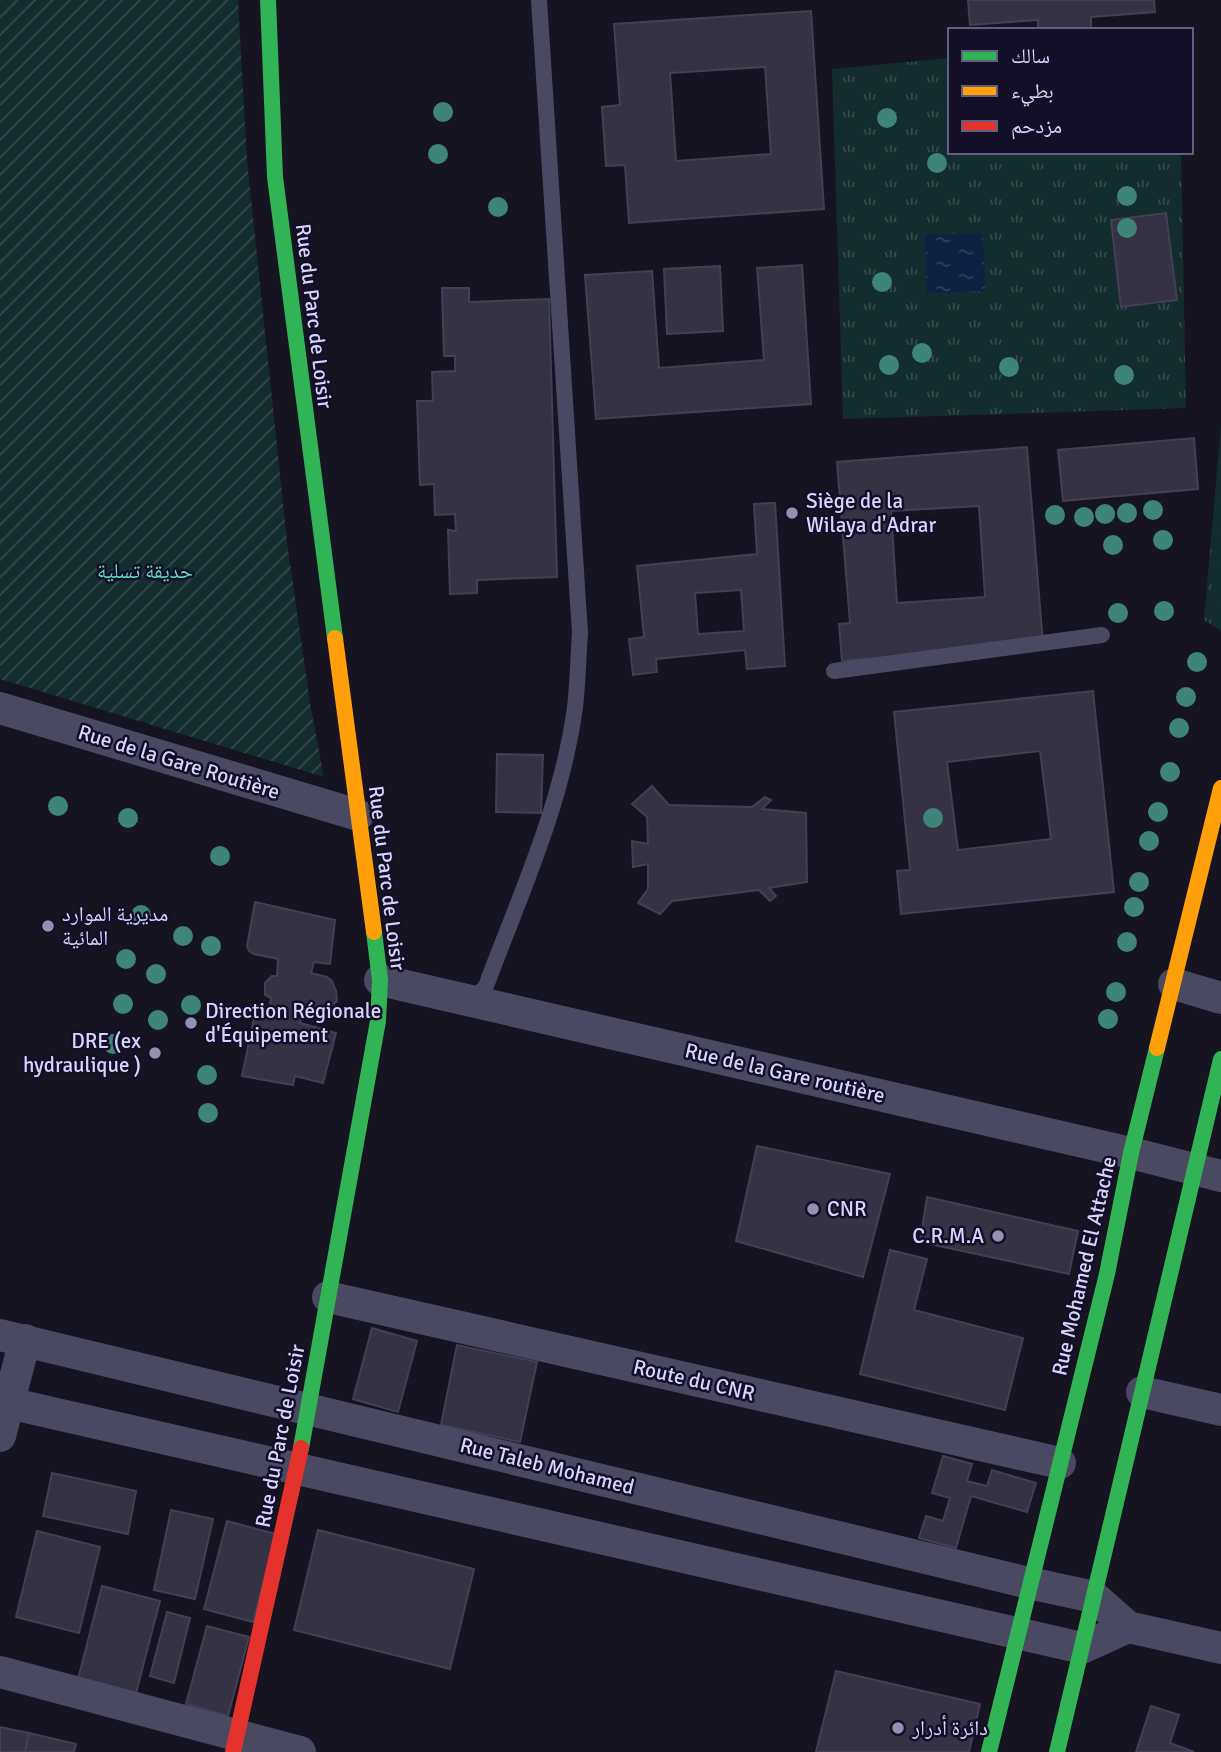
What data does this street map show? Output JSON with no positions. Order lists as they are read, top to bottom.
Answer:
{
  "streets": {
    "street": [
      "Rue du Parc de Loisir",
      "Rue de la Gare Routière",
      "Rue de la Gare routière",
      "Rue Mohamed El Attache",
      "Route du CNR",
      "Rue Taleb Mohamed"
    ]
  },
  "crossings": [
    ["Rue du Parc de Loisir", "Rue de la Gare Routière"],
    ["Rue du Parc de Loisir", "Rue de la Gare routière"],
    ["Rue du Parc de Loisir", "Route du CNR"],
    ["Rue du Parc de Loisir", "Rue Taleb Mohamed"],
    ["Rue de la Gare routière", "Rue Mohamed El Attache"],
    ["Rue Mohamed El Attache", "Route du CNR"],
    ["Rue Mohamed El Attache", "Rue Taleb Mohamed"]
  ],
  "parks": ["حديقة تسلية"],
  "places": [
    "Siège de la Wilaya d'Adrar",
    "مديرية الموارد المائية",
    "Direction Régionale d'Équipement",
    "DRE (ex hydraulique )",
    "CNR",
    "C.R.M.A",
    "دائرة أدرار"
  ],
  "legend": ["سالك", "بطيء", "مزدحم"]
}
